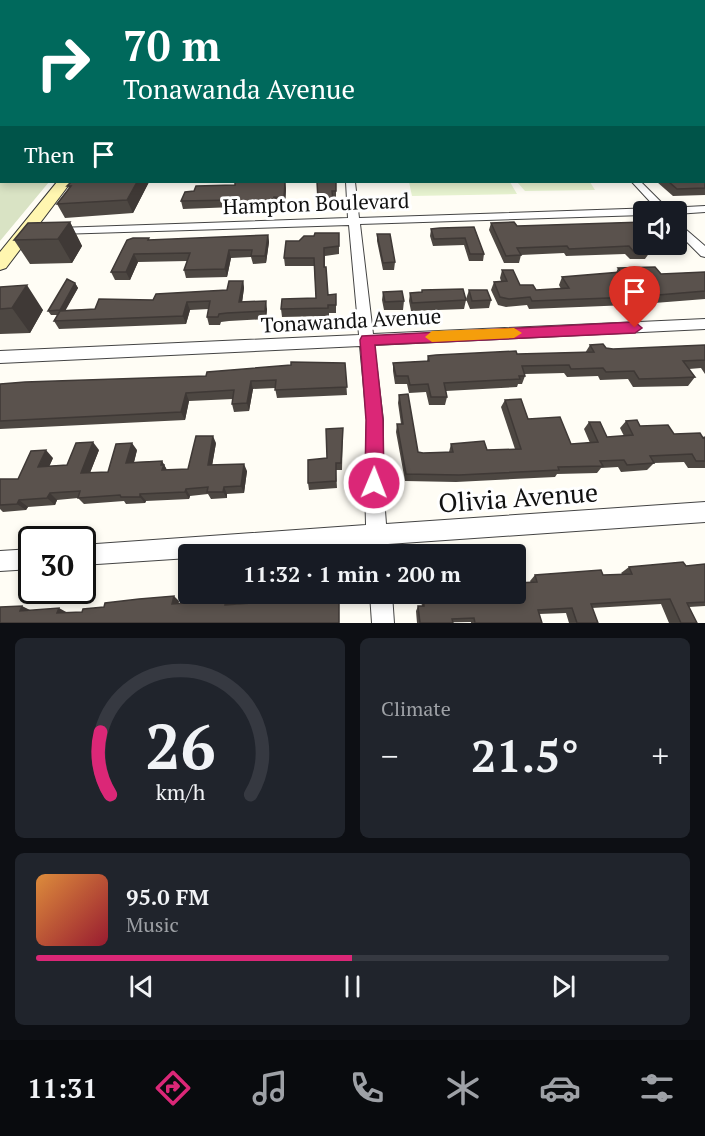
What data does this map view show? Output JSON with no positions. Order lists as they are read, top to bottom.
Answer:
{
  "streets": {
    "street": ["Hampton Boulevard", "Tonawanda Avenue", "Olivia Avenue"]
  },
  "page": {
    "turn": ["70 m", "Tonawanda Avenue"],
    "then": "Then",
    "limit": "30",
    "trip": "11:32 · 1 min · 200 m",
    "tile": "Climate",
    "heat": ["−", "21.5°", "+"],
    "song": ["95.0 FM", "Music"],
    "tabs": "11:31",
    "gauge": ["26", "km/h"]
  }
}
